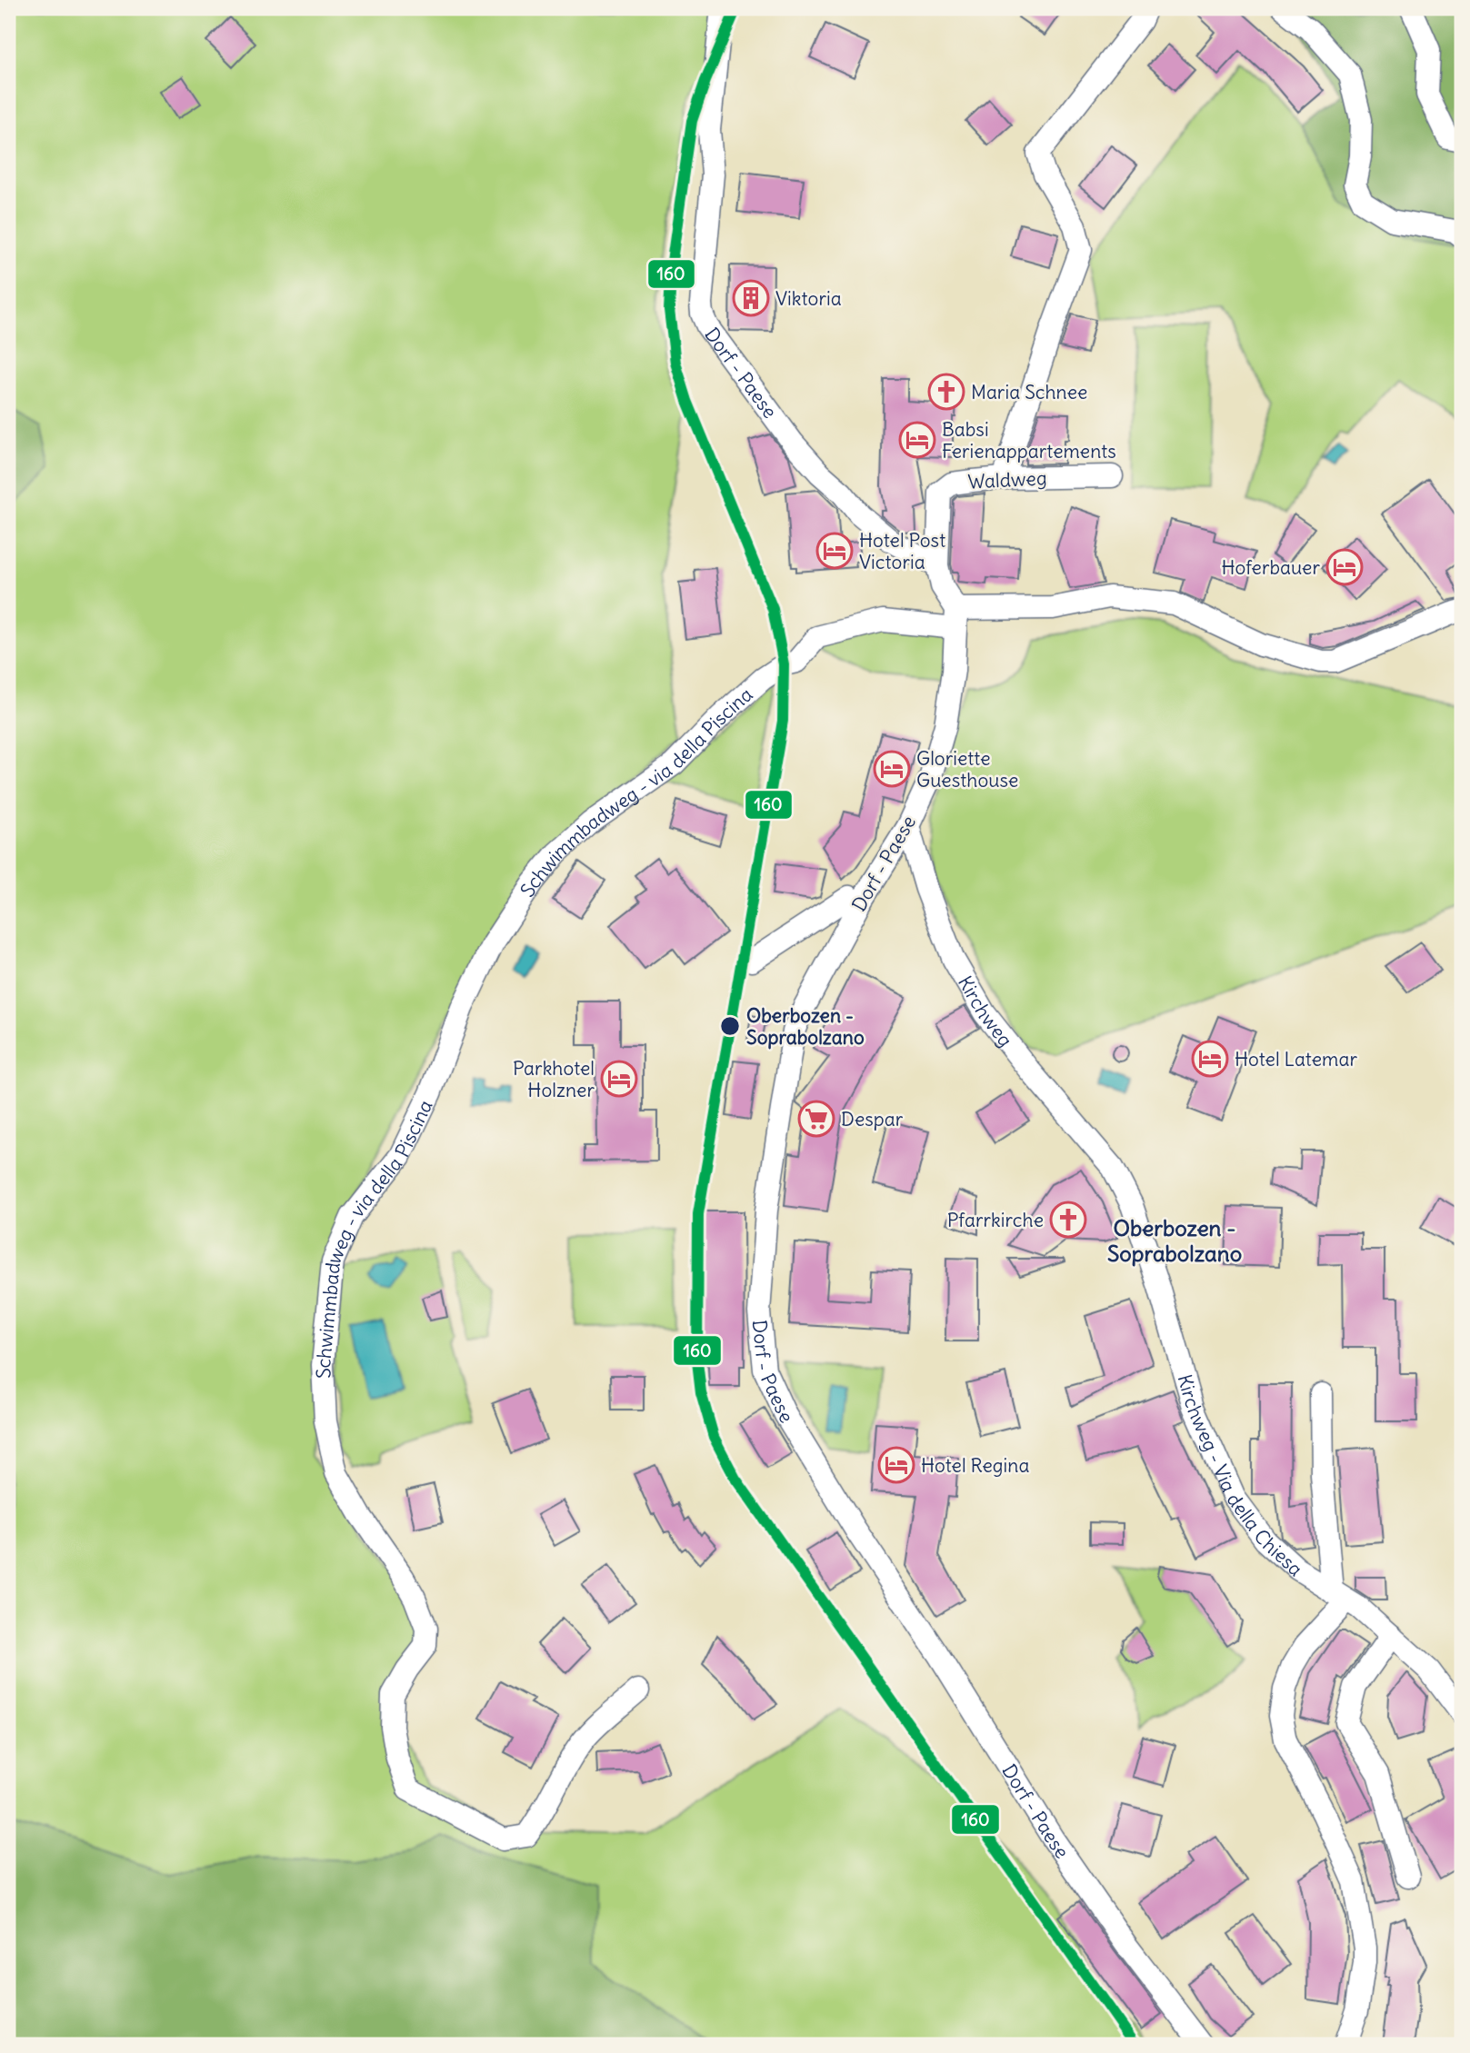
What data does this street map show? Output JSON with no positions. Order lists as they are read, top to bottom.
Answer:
{
  "streets": {
    "street": [
      "Dorf - Paese",
      "Waldweg",
      "Schwimmbadweg - via della Piscina",
      "Kirchweg",
      "Kirchweg - Via della Chiesa"
    ]
  },
  "crossings": [
    ["Dorf - Paese", "Waldweg"],
    ["Dorf - Paese", "Schwimmbadweg - via della Piscina"],
    ["Dorf - Paese", "Kirchweg"],
    ["Kirchweg", "Kirchweg - Via della Chiesa"]
  ],
  "districts": ["Oberbozen - Soprabolzano"],
  "places": {
    "building": ["Viktoria"],
    "church": ["Maria Schnee", "Pfarrkirche"],
    "hotel": [
      "Babsi Ferienappartements",
      "Hotel Post Victoria",
      "Hoferbauer",
      "Gloriette Guesthouse",
      "Hotel Latemar",
      "Parkhotel Holzner",
      "Hotel Regina"
    ],
    "other": ["Oberbozen - Soprabolzano"],
    "supermarket": ["Despar"]
  },
  "lines": ["transit line 160"]
}
